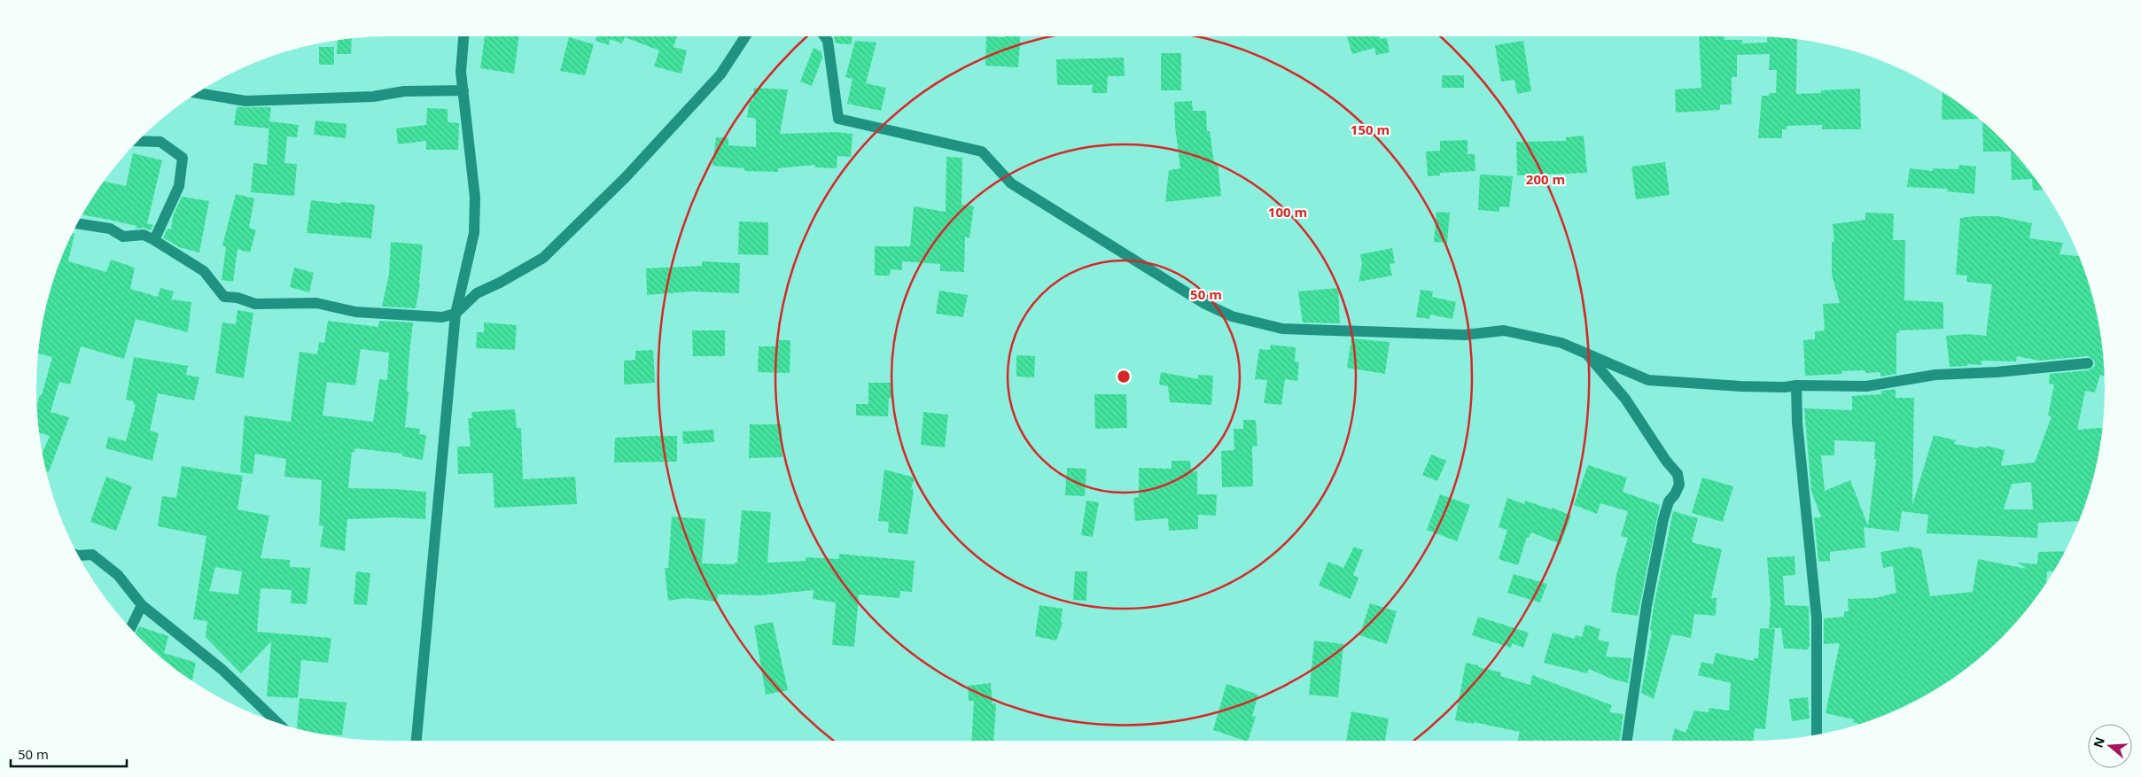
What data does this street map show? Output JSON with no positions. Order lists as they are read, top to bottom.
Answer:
{
  "scale_bar": "50 m",
  "north": "left",
  "rings": [
    "150 m",
    "200 m",
    "100 m",
    "50 m"
  ]
}
